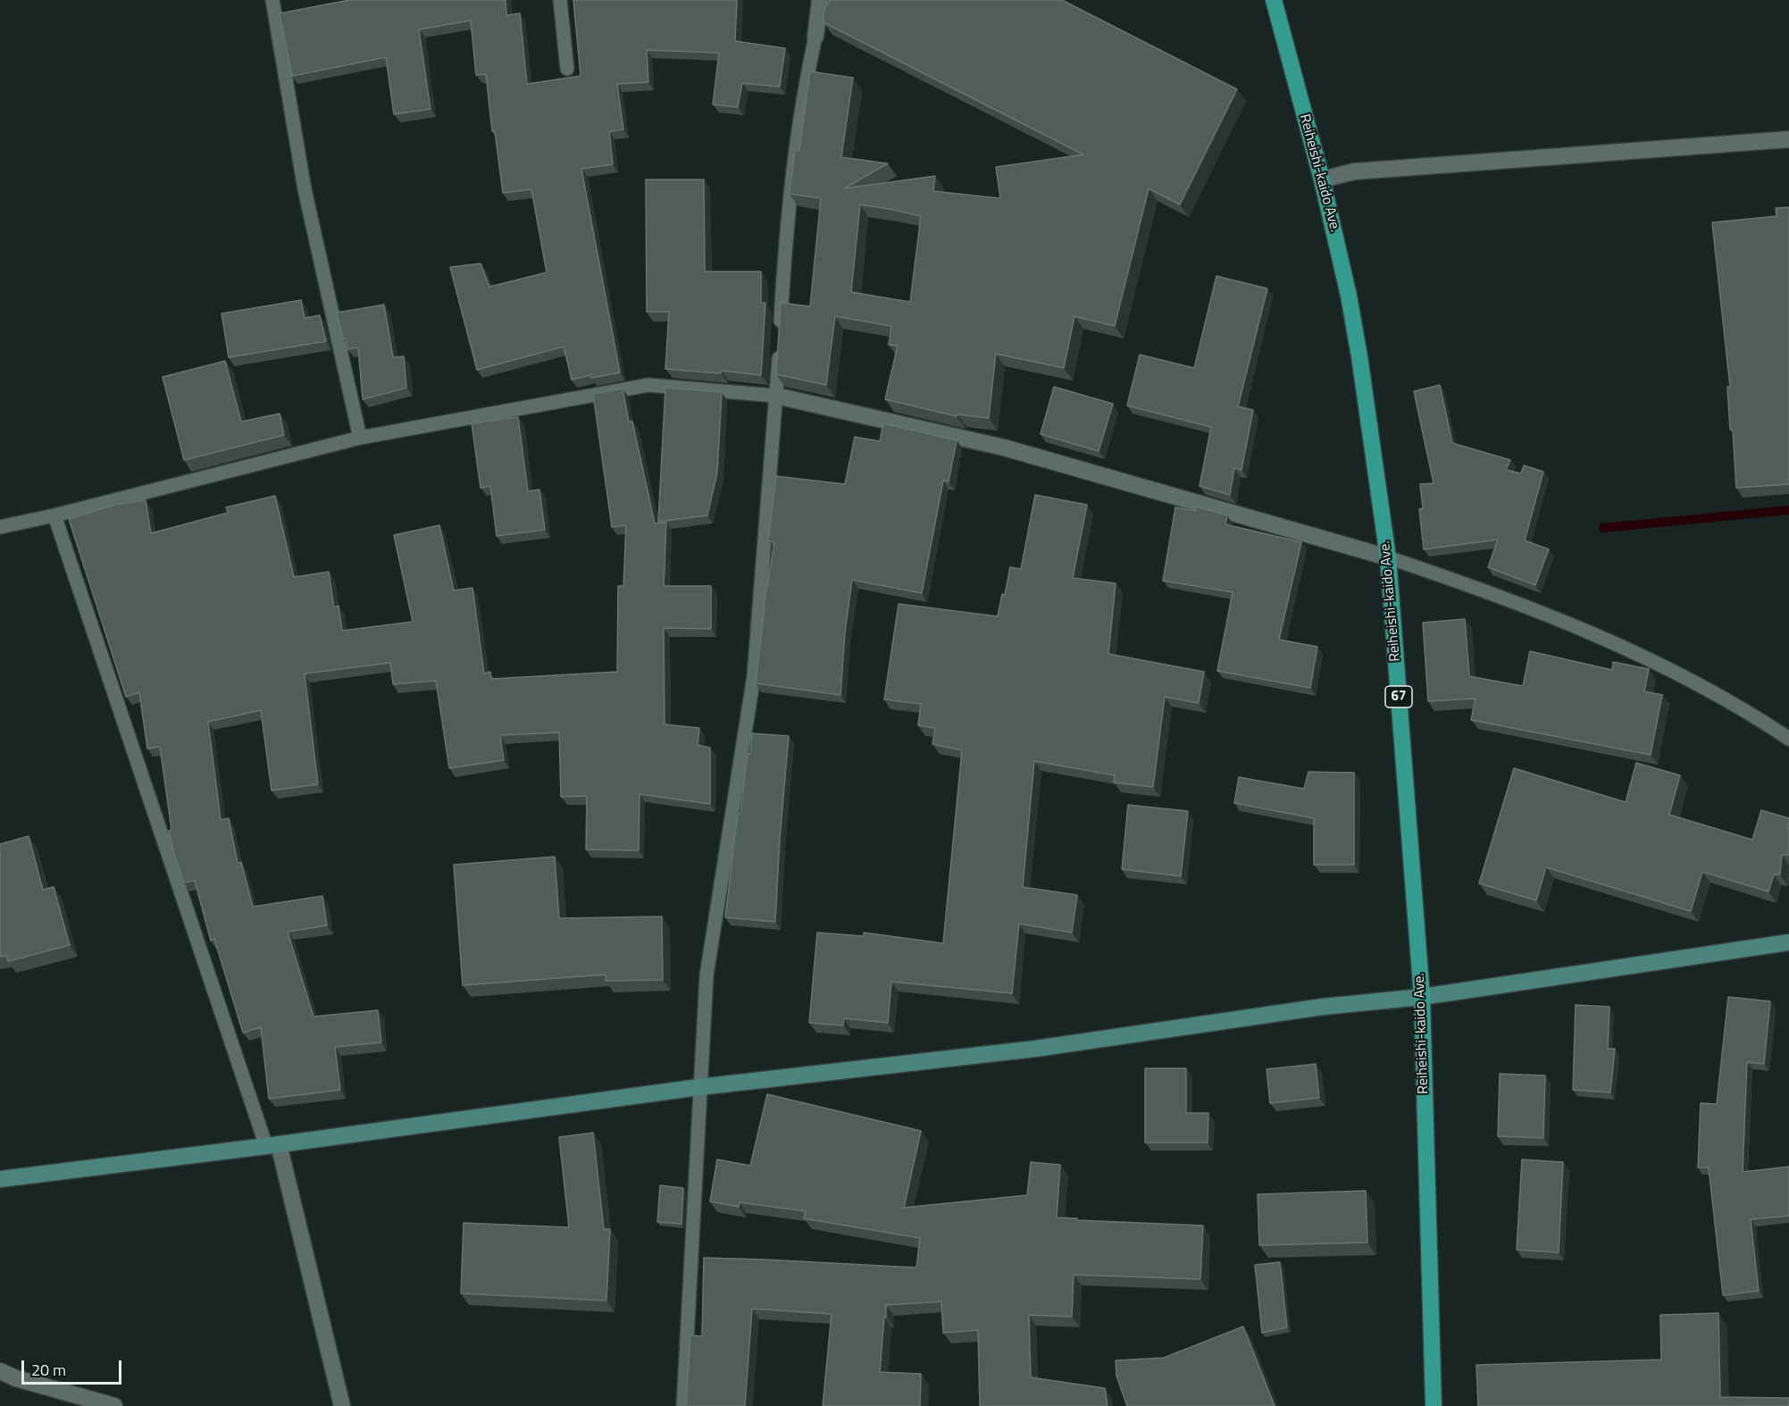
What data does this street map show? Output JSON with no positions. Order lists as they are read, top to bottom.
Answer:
{
  "streets": {
    "main road": ["Reiheishi-kaido Ave.", "67"]
  },
  "scale_bar": "20 m"
}
